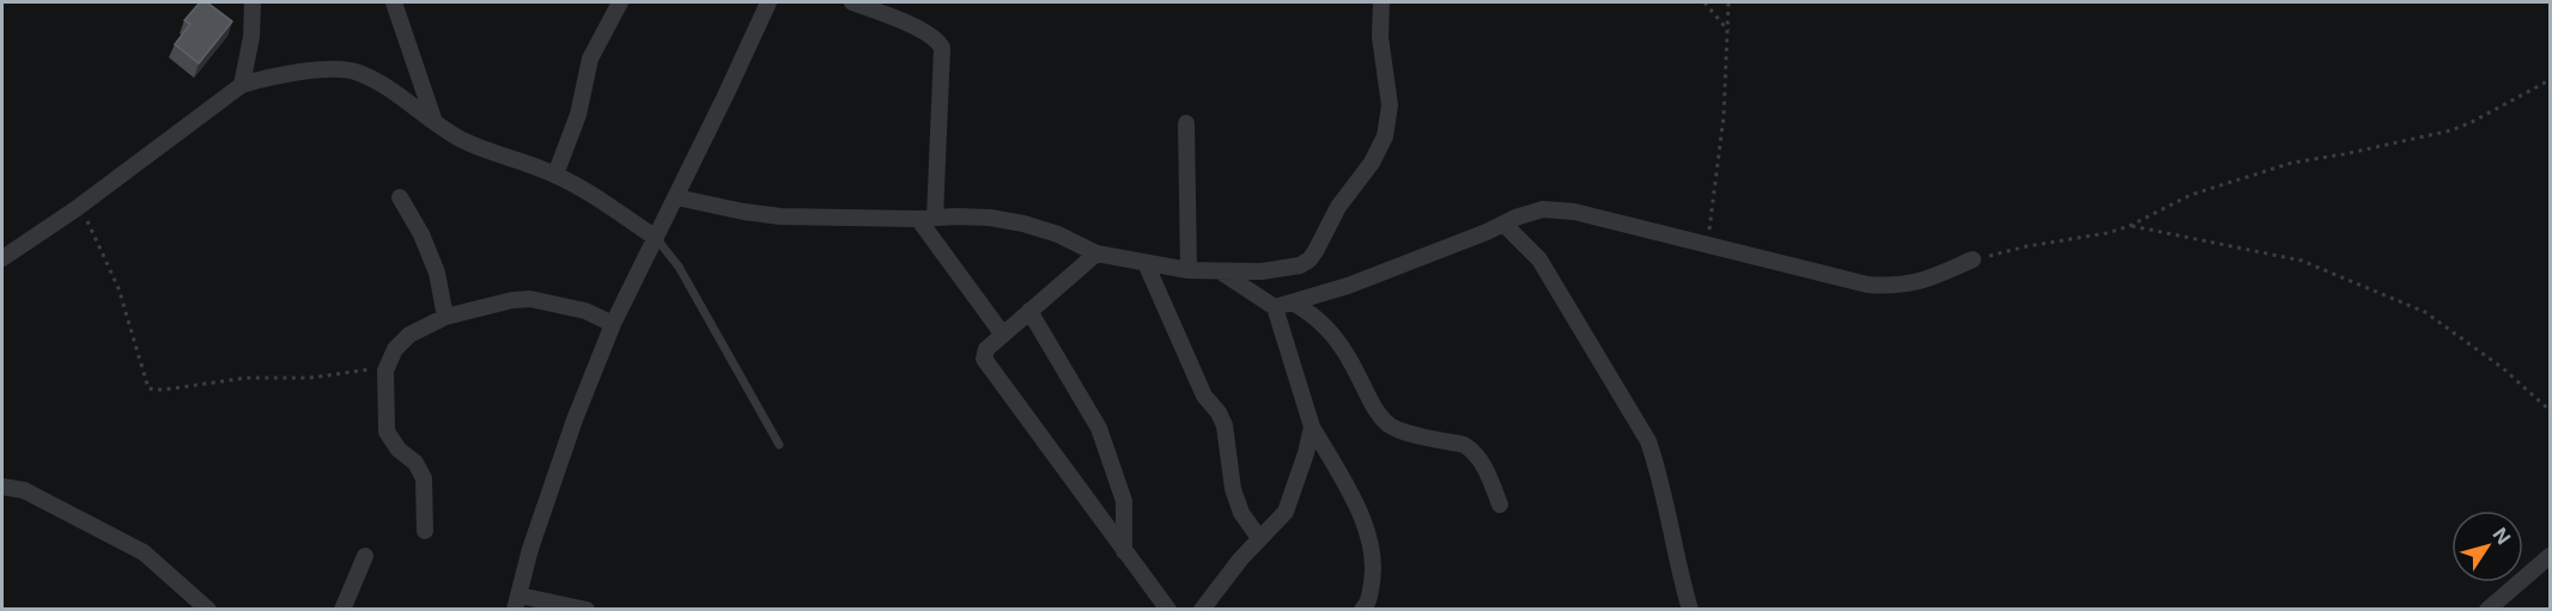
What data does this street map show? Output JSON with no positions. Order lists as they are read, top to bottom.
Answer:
{
  "north": "top right"
}
